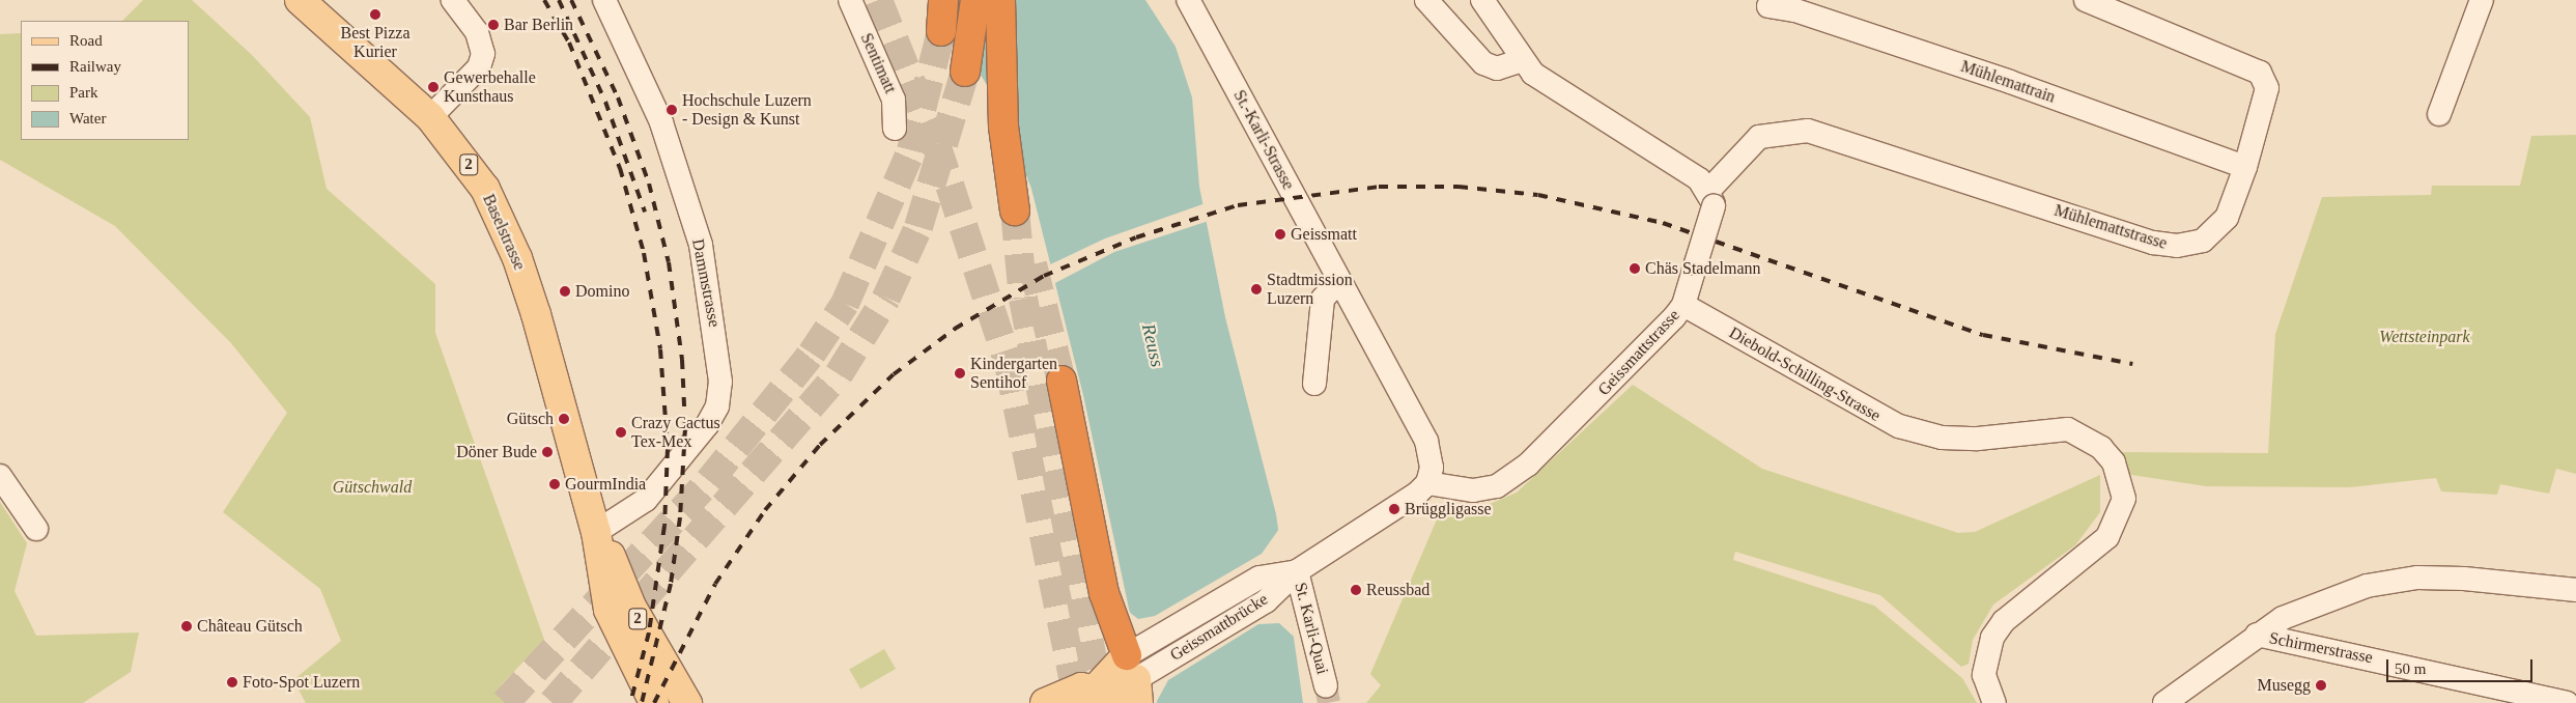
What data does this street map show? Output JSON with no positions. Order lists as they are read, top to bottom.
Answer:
{
  "streets": {
    "main road": ["2", "Baselstrasse"],
    "street": [
      "Sentimatt",
      "Mühlemattrain",
      "St.-Karli-Strasse",
      "Mühlemattstrasse",
      "Dammstrasse",
      "Geissmattstrasse",
      "Diebold-Schilling-Strasse",
      "Geissmattbrücke",
      "St. Karli-Quai",
      "Schirmerstrasse"
    ]
  },
  "crossings": [
    ["Mühlemattrain", "Mühlemattstrasse"],
    ["St.-Karli-Strasse", "Geissmattstrasse"],
    ["Mühlemattstrasse", "Geissmattstrasse"],
    ["Baselstrasse", "Dammstrasse"],
    ["Geissmattstrasse", "Diebold-Schilling-Strasse"],
    ["Geissmattbrücke", "St. Karli-Quai"]
  ],
  "water": ["Reuss"],
  "parks": ["Wettsteinpark", "Gütschwald"],
  "places": [
    "Best Pizza Kurier",
    "Bar Berlin",
    "Gewerbehalle Kunsthaus",
    "Hochschule Luzern - Design & Kunst",
    "Geissmatt",
    "Chäs Stadelmann",
    "Stadtmission Luzern",
    "Domino",
    "Kindergarten Sentihof",
    "Gütsch",
    "Crazy Cactus Tex-Mex",
    "Döner Bude",
    "GourmIndia",
    "Brüggligasse",
    "Reussbad",
    "Château Gütsch",
    "Foto-Spot Luzern",
    "Musegg"
  ],
  "legend": [
    "Road",
    "Railway",
    "Park",
    "Water"
  ],
  "scale_bar": "50 m"
}
